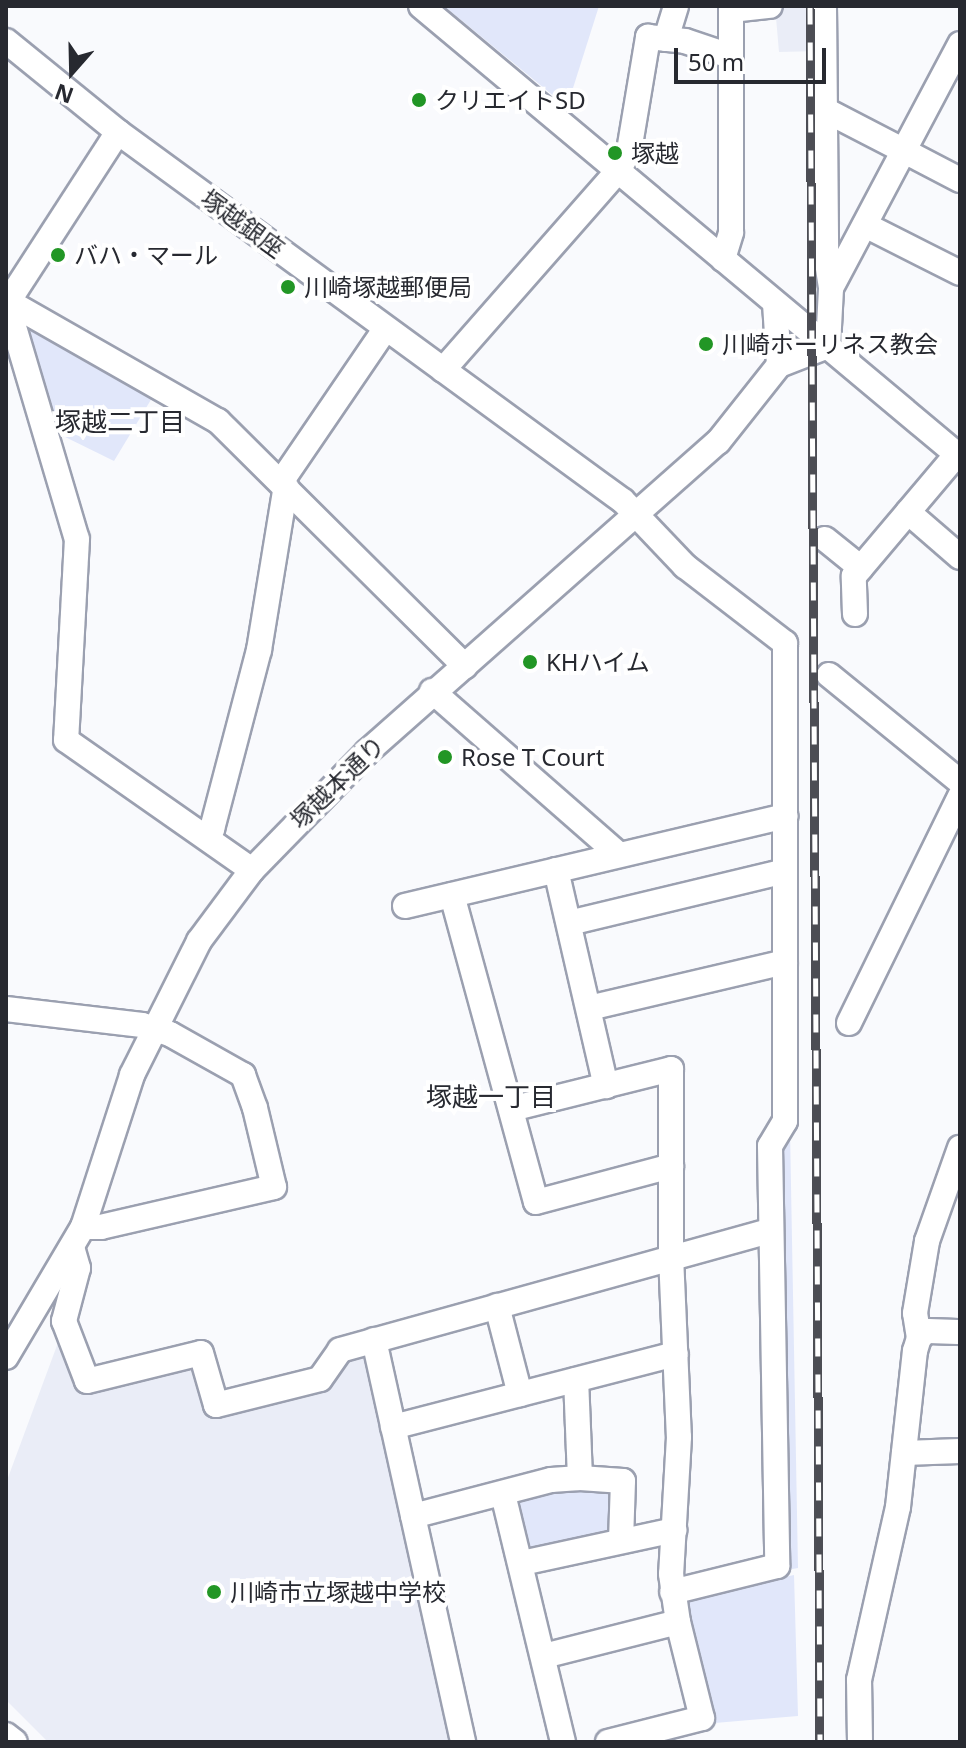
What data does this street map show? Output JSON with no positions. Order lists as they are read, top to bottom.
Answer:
{
  "streets": {
    "street": ["塚越銀座", "塚越本通り"]
  },
  "crossings": [
    ["塚越銀座", "塚越本通り"]
  ],
  "districts": ["塚越二丁目", "塚越一丁目"],
  "places": [
    "クリエイトSD",
    "塚越",
    "バハ・マール",
    "川崎塚越郵便局",
    "川崎ホーリネス教会",
    "KHハイム",
    "Rose T Court",
    "川崎市立塚越中学校"
  ],
  "scale_bar": "50 m",
  "north": "bottom"
}
